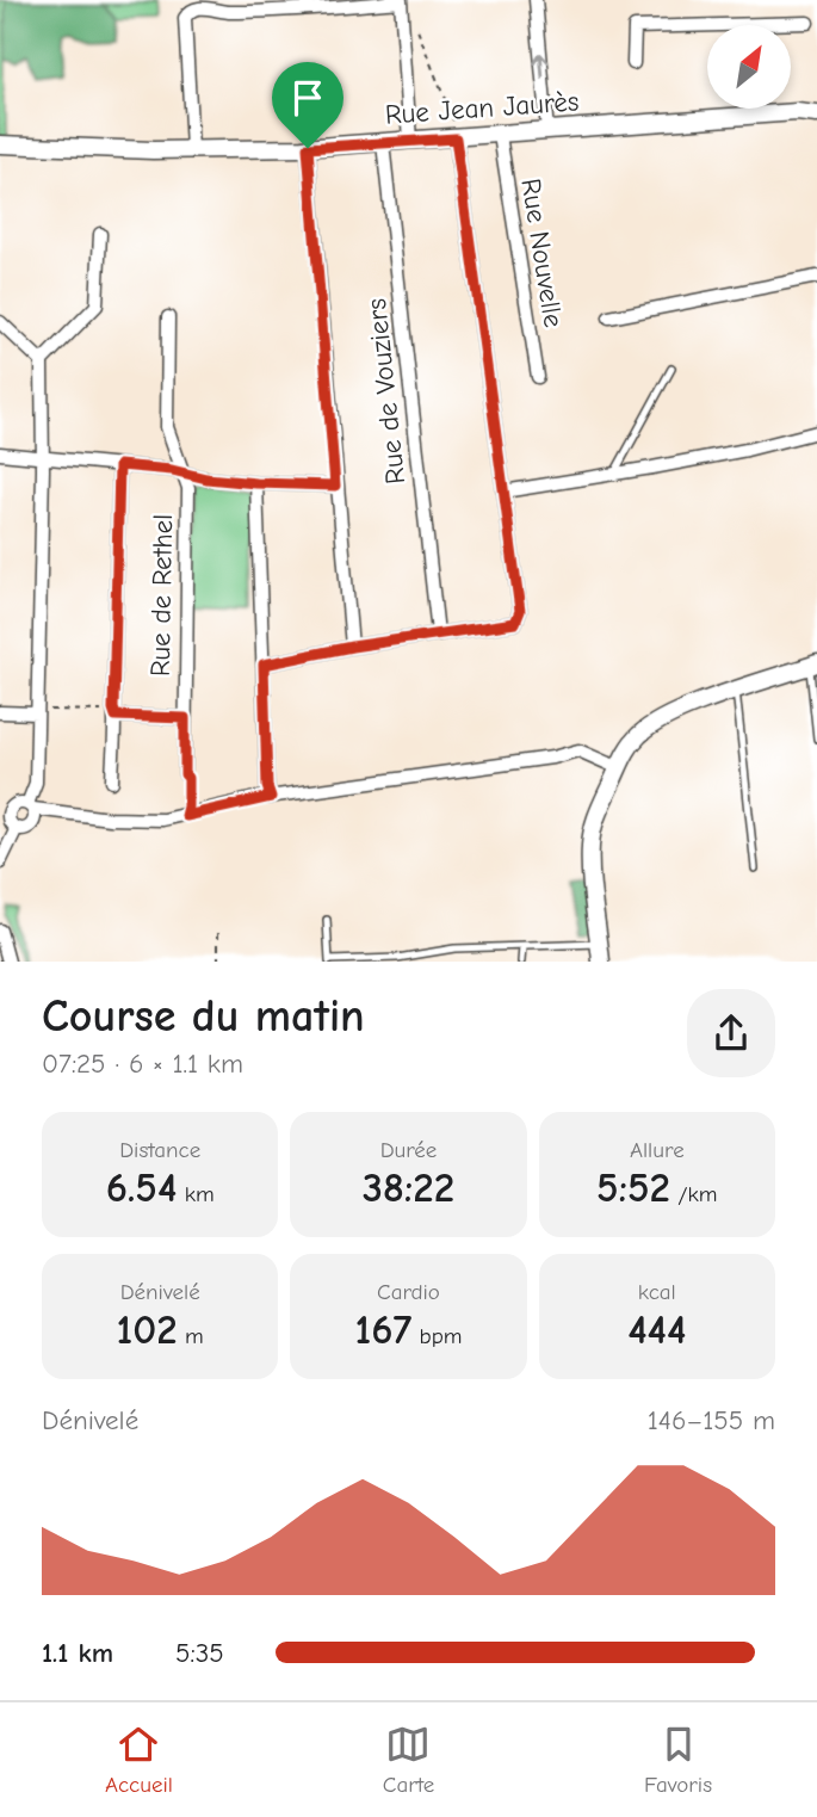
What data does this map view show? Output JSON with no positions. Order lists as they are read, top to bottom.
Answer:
{
  "streets": {
    "street": [
      "Rue Jean Jaurès",
      "Rue Nouvelle",
      "Rue de Vouziers",
      "Rue de Rethel"
    ]
  },
  "crossings": [
    ["Rue Jean Jaurès", "Rue Nouvelle"],
    ["Rue Jean Jaurès", "Rue de Vouziers"]
  ],
  "north": "top right",
  "page": {
    "heading": ["Course du matin", "07:25 · 6 × 1.1 km"],
    "stats": [
      ["Distance", "6.54 km"],
      ["Durée", "38:22"],
      ["Allure", "5:52 /km"],
      ["Dénivelé", "102 m"],
      ["Cardio", "167 bpm"],
      ["kcal", "444"]
    ],
    "chart": ["Dénivelé", "146–155 m"],
    "list": [
      {
        "name": "1.1 km",
        "note": "5:35"
      }
    ],
    "tabs": ["Accueil", "Carte", "Favoris"]
  }
}
